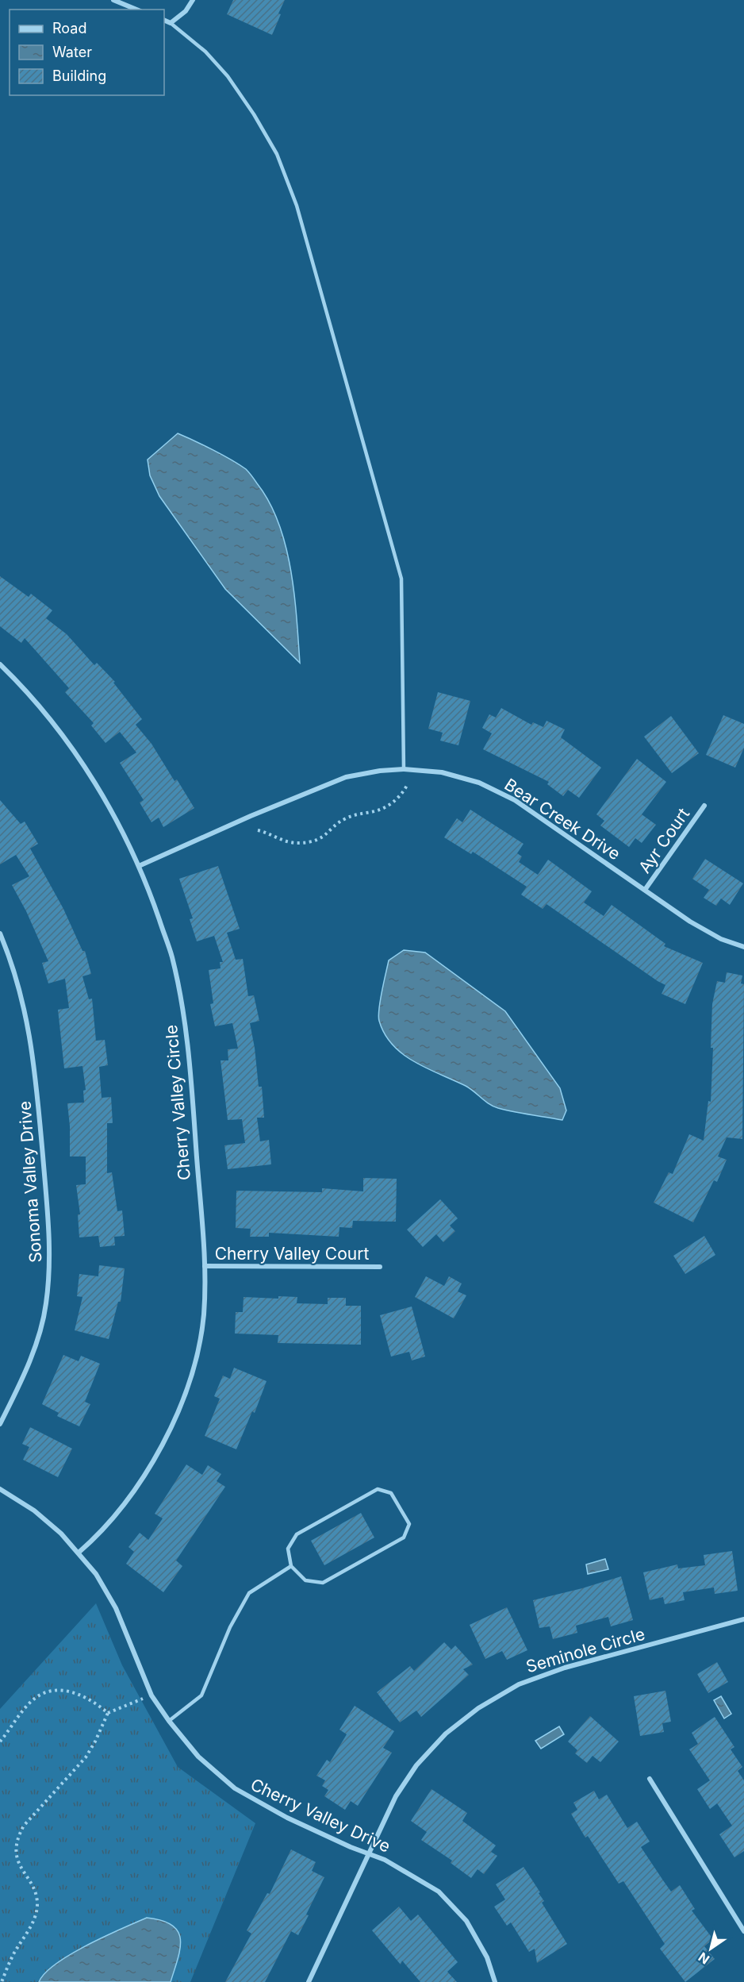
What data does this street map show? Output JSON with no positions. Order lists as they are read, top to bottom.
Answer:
{
  "streets": {
    "street": [
      "Bear Creek Drive",
      "Ayr Court",
      "Cherry Valley Circle",
      "Sonoma Valley Drive",
      "Cherry Valley Court",
      "Seminole Circle",
      "Cherry Valley Drive"
    ]
  },
  "crossings": [
    ["Bear Creek Drive", "Ayr Court"],
    ["Bear Creek Drive", "Cherry Valley Circle"],
    ["Cherry Valley Circle", "Cherry Valley Court"],
    ["Cherry Valley Circle", "Cherry Valley Drive"],
    ["Seminole Circle", "Cherry Valley Drive"]
  ],
  "legend": ["Road", "Water", "Building"],
  "north": "bottom left"
}
